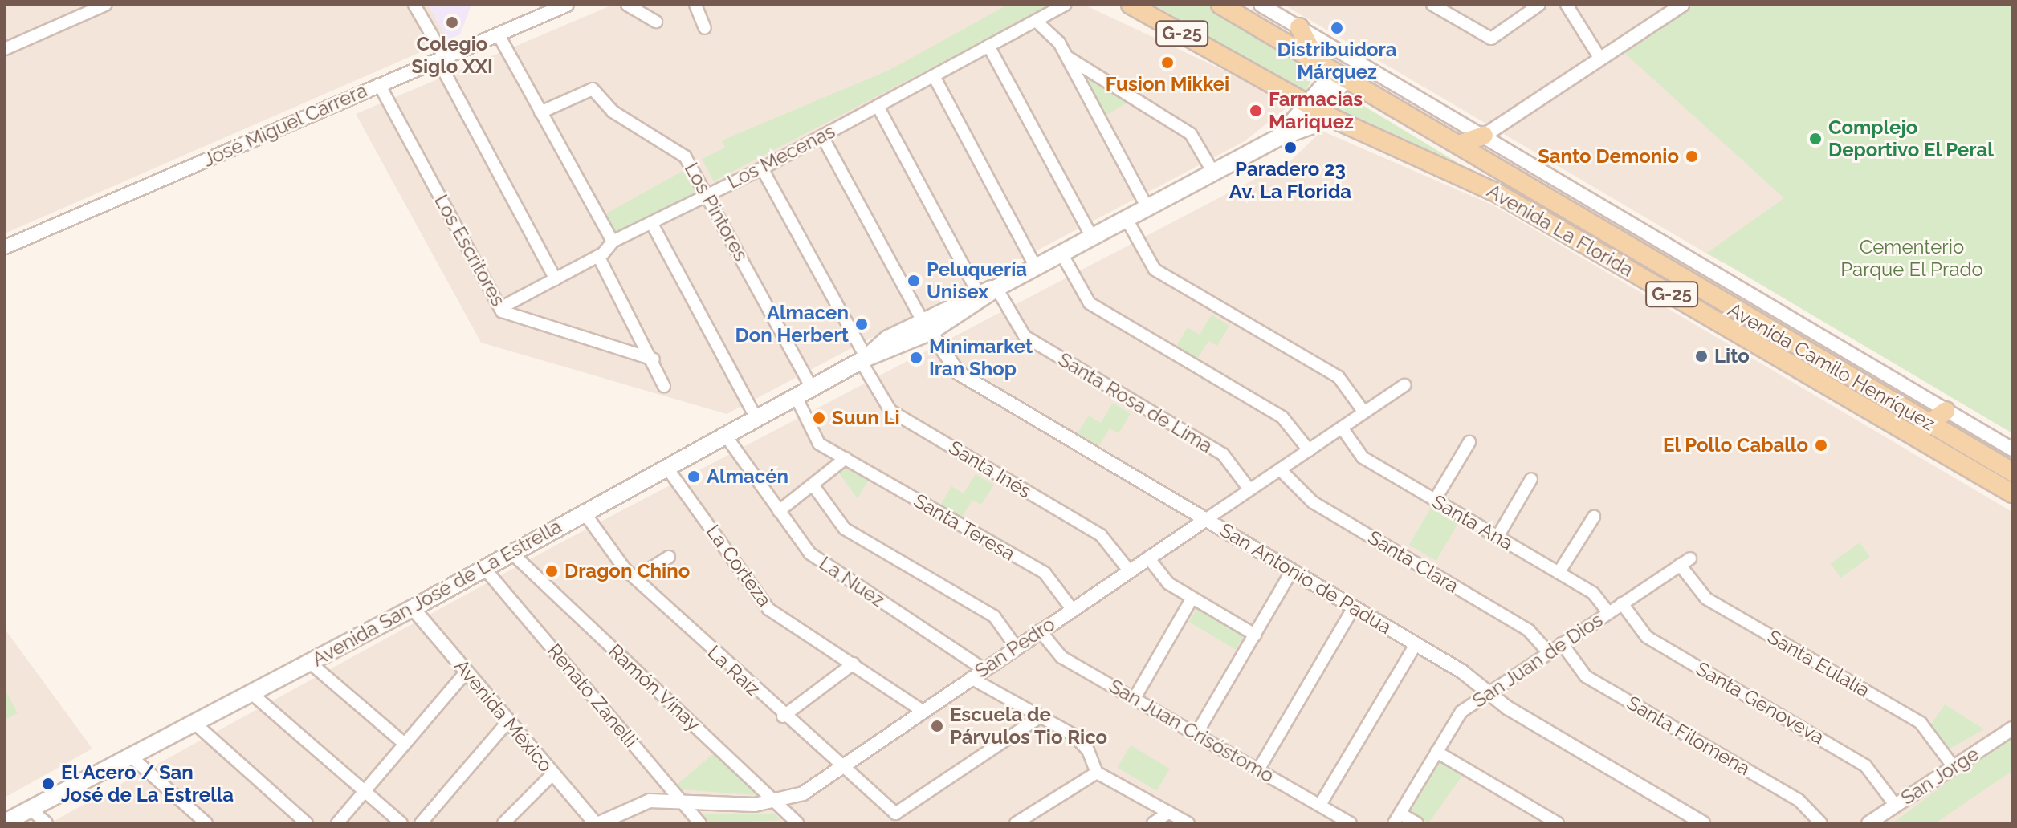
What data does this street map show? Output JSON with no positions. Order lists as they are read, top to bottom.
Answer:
{
  "streets": {
    "main road": [
      "G-25",
      "Avenida La Florida",
      "Avenida Camilo Henríquez",
      "Avenida San José de La Estrella"
    ],
    "street": [
      "José Miguel Carrera",
      "Los Mecenas",
      "Los Pintores",
      "Los Escritores",
      "Santa Rosa de Lima",
      "Santa Inés",
      "Santa Ana",
      "Santa Teresa",
      "Santa Clara",
      "La Corteza",
      "San Antonio de Padua",
      "La Nuez",
      "San Pedro",
      "San Juan de Dios",
      "Santa Eulalia",
      "La Raíz",
      "Ramón Vinay",
      "Renato Zanelli",
      "Santa Genoveva",
      "Avenida México",
      "San Juan Crisóstomo",
      "Santa Filomena",
      "San Jorge"
    ]
  },
  "crossings": [
    ["José Miguel Carrera", "Los Escritores"],
    ["Los Mecenas", "Los Pintores"],
    ["Los Mecenas", "Los Escritores"],
    ["Los Mecenas", "Santa Inés"],
    ["Los Pintores", "Avenida San José de La Estrella"],
    ["Avenida La Florida", "Avenida San José de La Estrella"],
    ["Avenida Camilo Henríquez", "Avenida San José de La Estrella"],
    ["Santa Rosa de Lima", "Avenida San José de La Estrella"],
    ["Santa Rosa de Lima", "San Pedro"],
    ["Santa Inés", "Avenida San José de La Estrella"],
    ["Santa Inés", "San Pedro"],
    ["Santa Ana", "San Pedro"],
    ["Santa Ana", "San Juan de Dios"],
    ["Santa Teresa", "Avenida San José de La Estrella"],
    ["Santa Teresa", "San Pedro"],
    ["Santa Clara", "San Pedro"],
    ["Santa Clara", "San Juan de Dios"],
    ["La Corteza", "Avenida San José de La Estrella"],
    ["La Corteza", "San Pedro"],
    ["San Antonio de Padua", "Avenida San José de La Estrella"],
    ["San Antonio de Padua", "San Pedro"],
    ["San Antonio de Padua", "San Juan de Dios"],
    ["La Nuez", "Avenida San José de La Estrella"],
    ["La Nuez", "San Pedro"],
    ["Avenida San José de La Estrella", "La Raíz"],
    ["Avenida San José de La Estrella", "Ramón Vinay"],
    ["Avenida San José de La Estrella", "Renato Zanelli"],
    ["Avenida San José de La Estrella", "Avenida México"],
    ["San Pedro", "La Raíz"],
    ["San Pedro", "Ramón Vinay"],
    ["San Pedro", "Renato Zanelli"],
    ["San Pedro", "Avenida México"],
    ["San Pedro", "San Juan Crisóstomo"],
    ["San Juan de Dios", "Santa Eulalia"],
    ["San Juan de Dios", "Santa Genoveva"],
    ["San Juan de Dios", "Santa Filomena"],
    ["Santa Eulalia", "San Jorge"],
    ["Santa Genoveva", "San Jorge"]
  ],
  "parks": ["Cementerio Parque El Prado"],
  "places": [
    "Colegio Siglo XXI",
    "Distribuidora Márquez",
    "Fusion Mikkei",
    "Farmacias Mariquez",
    "Complejo Deportivo El Peral",
    "Paradero 23 Av. La Florida",
    "Santo Demonio",
    "Peluquería Unisex",
    "Almacen Don Herbert",
    "Lito",
    "Minimarket Iran Shop",
    "Suun Li",
    "El Pollo Caballo",
    "Almacén",
    "Dragon Chino",
    "Escuela de Párvulos Tio Rico",
    "El Acero / San José de La Estrella"
  ]
}
